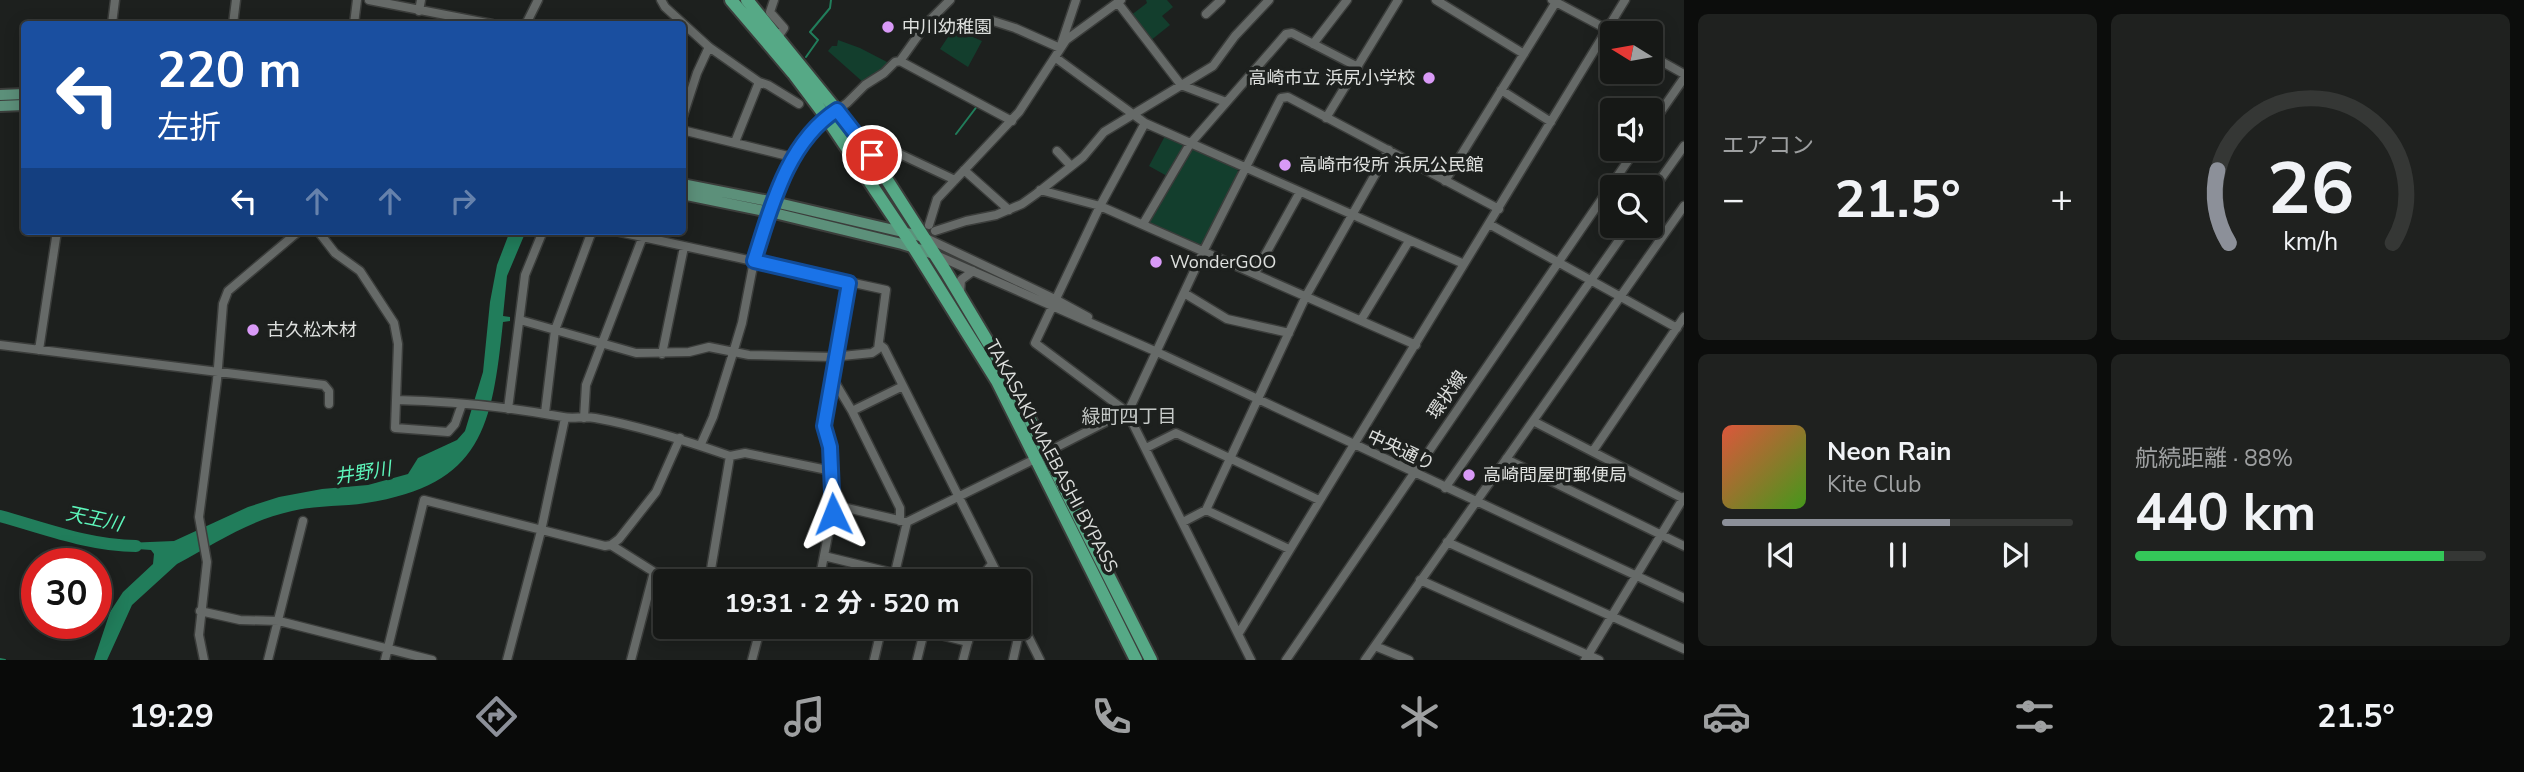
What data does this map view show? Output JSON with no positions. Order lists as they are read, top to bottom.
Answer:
{
  "streets": {
    "highway": ["TAKASAKI-MAEBASHI BYPASS"],
    "street": ["環状線", "中央通り"]
  },
  "crossings": [
    ["環状線", "中央通り"],
    ["中央通り", "TAKASAKI-MAEBASHI BYPASS"]
  ],
  "districts": ["緑町四丁目"],
  "water": ["井野川", "天王川"],
  "places": [
    "中川幼稚園",
    "高崎市立 浜尻小学校",
    "高崎市役所 浜尻公民館",
    "WonderGOO",
    "古久松木材",
    "高崎問屋町郵便局"
  ],
  "north": "left",
  "page": {
    "tile": [
      "エアコン",
      ["航続距離 · 88%", "440 km"]
    ],
    "turn": ["220 m", "左折"],
    "heat": ["−", "21.5°", "+"],
    "song": ["Neon Rain", "Kite Club"],
    "limit": "30",
    "trip": "19:31 · 2 分 · 520 m",
    "tabs": ["19:29", "21.5°"],
    "gauge": ["26", "km/h"]
  }
}
